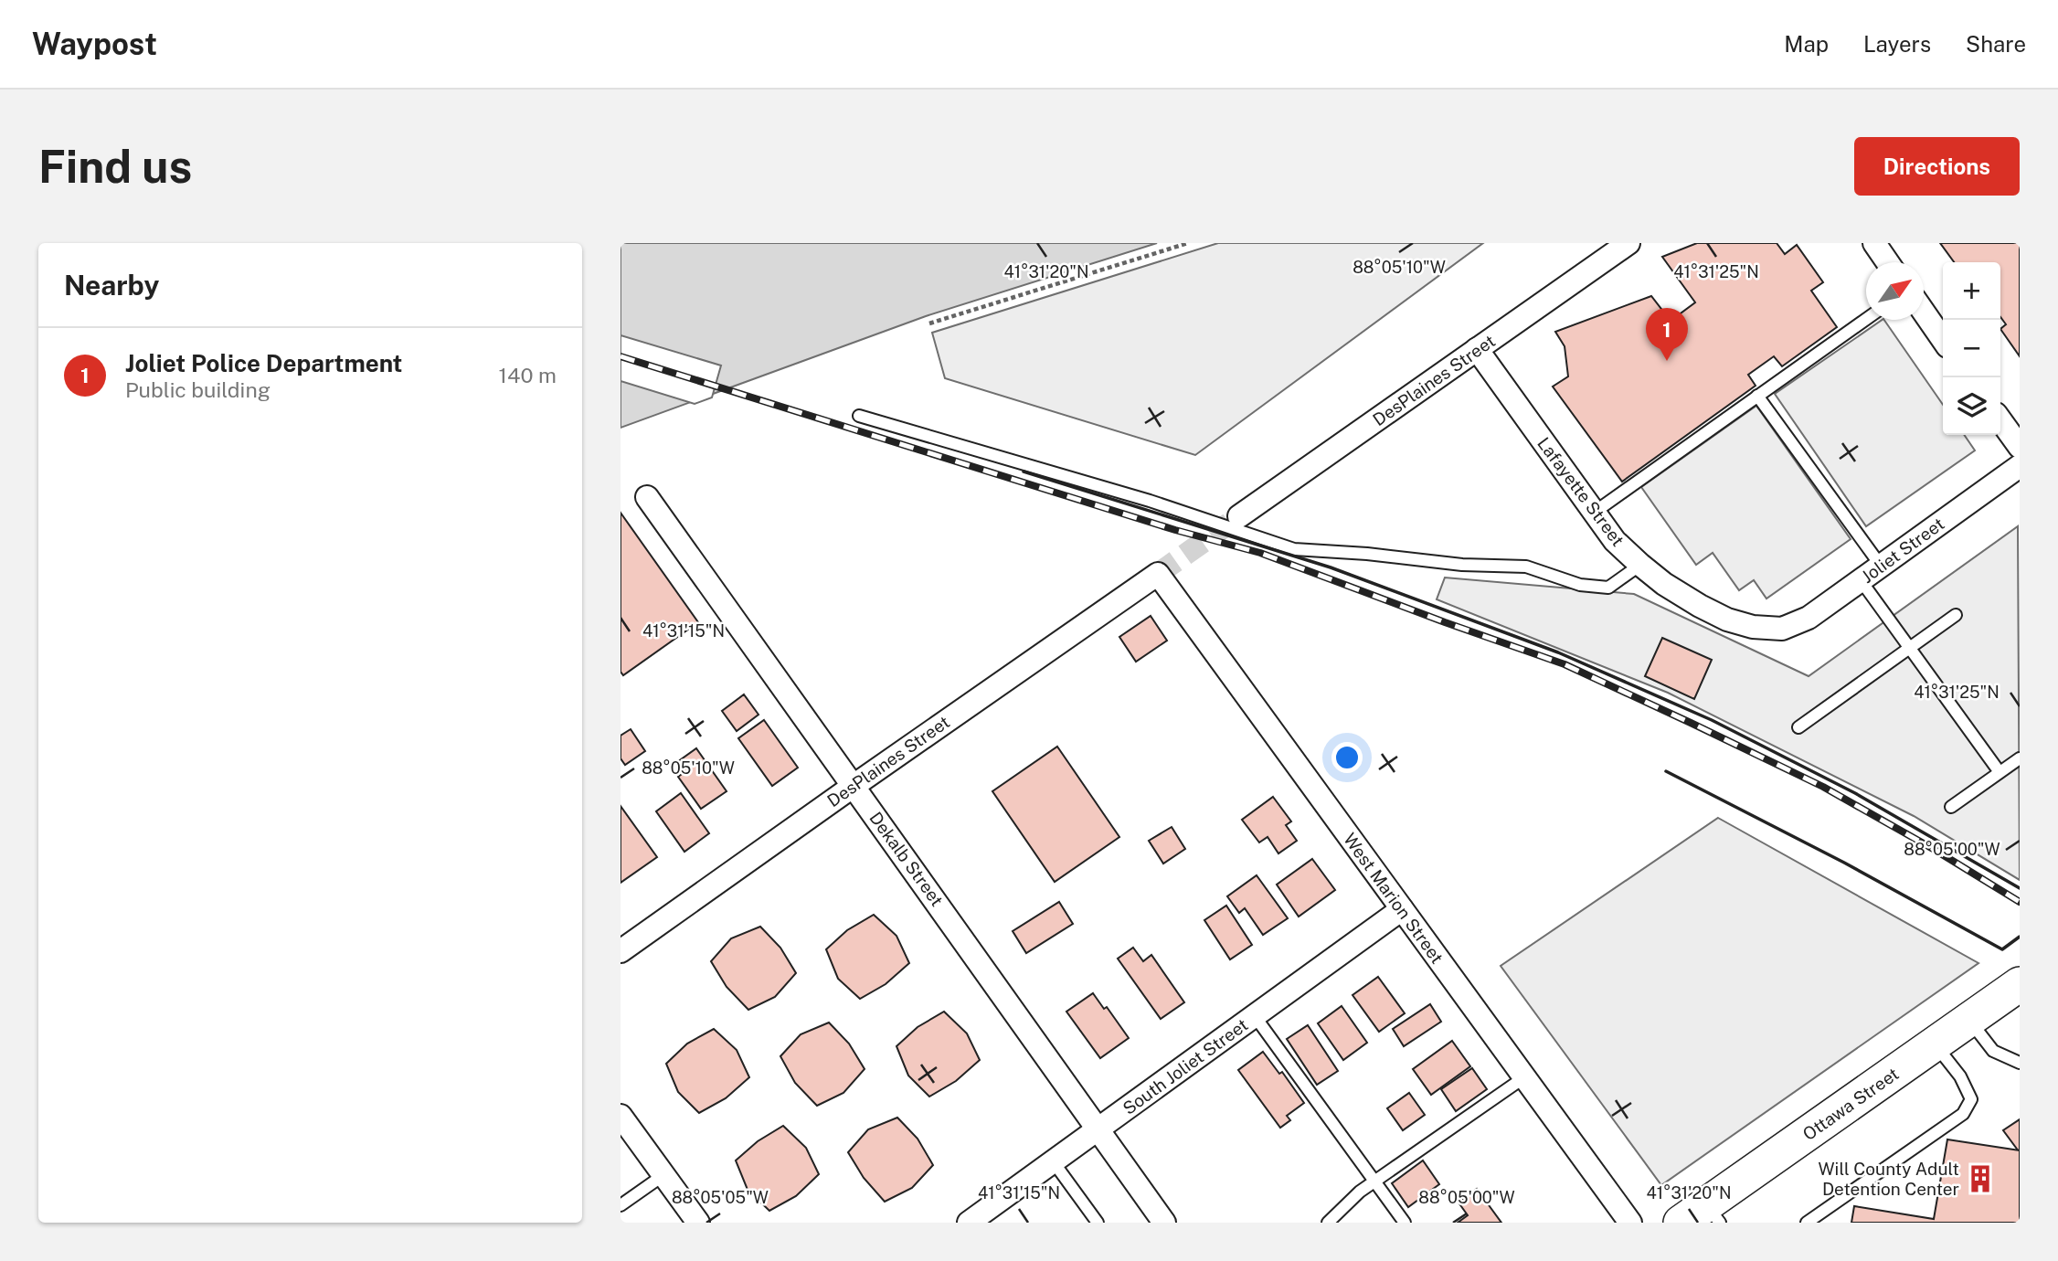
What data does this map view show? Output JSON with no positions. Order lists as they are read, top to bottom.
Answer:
{
  "streets": {
    "main road": ["Ottawa Street"],
    "street": [
      "DesPlaines Street",
      "Lafayette Street",
      "Joliet Street",
      "Dekalb Street",
      "West Marion Street",
      "South Joliet Street"
    ]
  },
  "crossings": [
    ["DesPlaines Street", "Lafayette Street"],
    ["DesPlaines Street", "Dekalb Street"],
    ["DesPlaines Street", "West Marion Street"],
    ["Lafayette Street", "Joliet Street"],
    ["Dekalb Street", "South Joliet Street"],
    ["West Marion Street", "South Joliet Street"]
  ],
  "places": {
    "building": ["Will County Adult Detention Center"]
  },
  "north": "top right",
  "page": {
    "header": "Waypost",
    "nav": ["Map", "Layers", "Share"],
    "buttons": "Directions",
    "title": "Find us",
    "heading": "Nearby",
    "map_buttons": ["+", "−"],
    "pins": "1",
    "list": [
      {
        "mark": "1",
        "name": "Joliet Police Department",
        "note": "Public building",
        "value": "140 m"
      }
    ]
  },
  "coordinates": [
    "88°05'10\"W",
    "41°31'20\"N",
    "41°31'25\"N",
    "41°31'15\"N",
    "88°05'00\"W",
    "88°05'05\"W"
  ]
}
